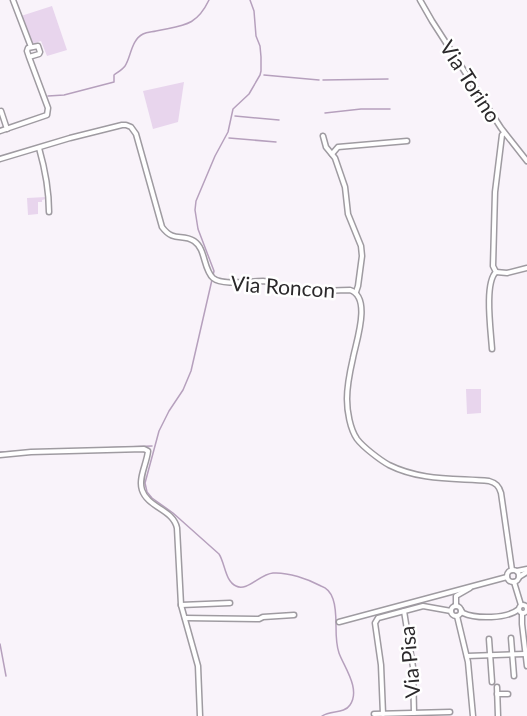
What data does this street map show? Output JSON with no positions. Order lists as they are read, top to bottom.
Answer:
{
  "streets": {
    "street": ["Via Torino", "Via Roncon", "Via Pisa"]
  }
}
